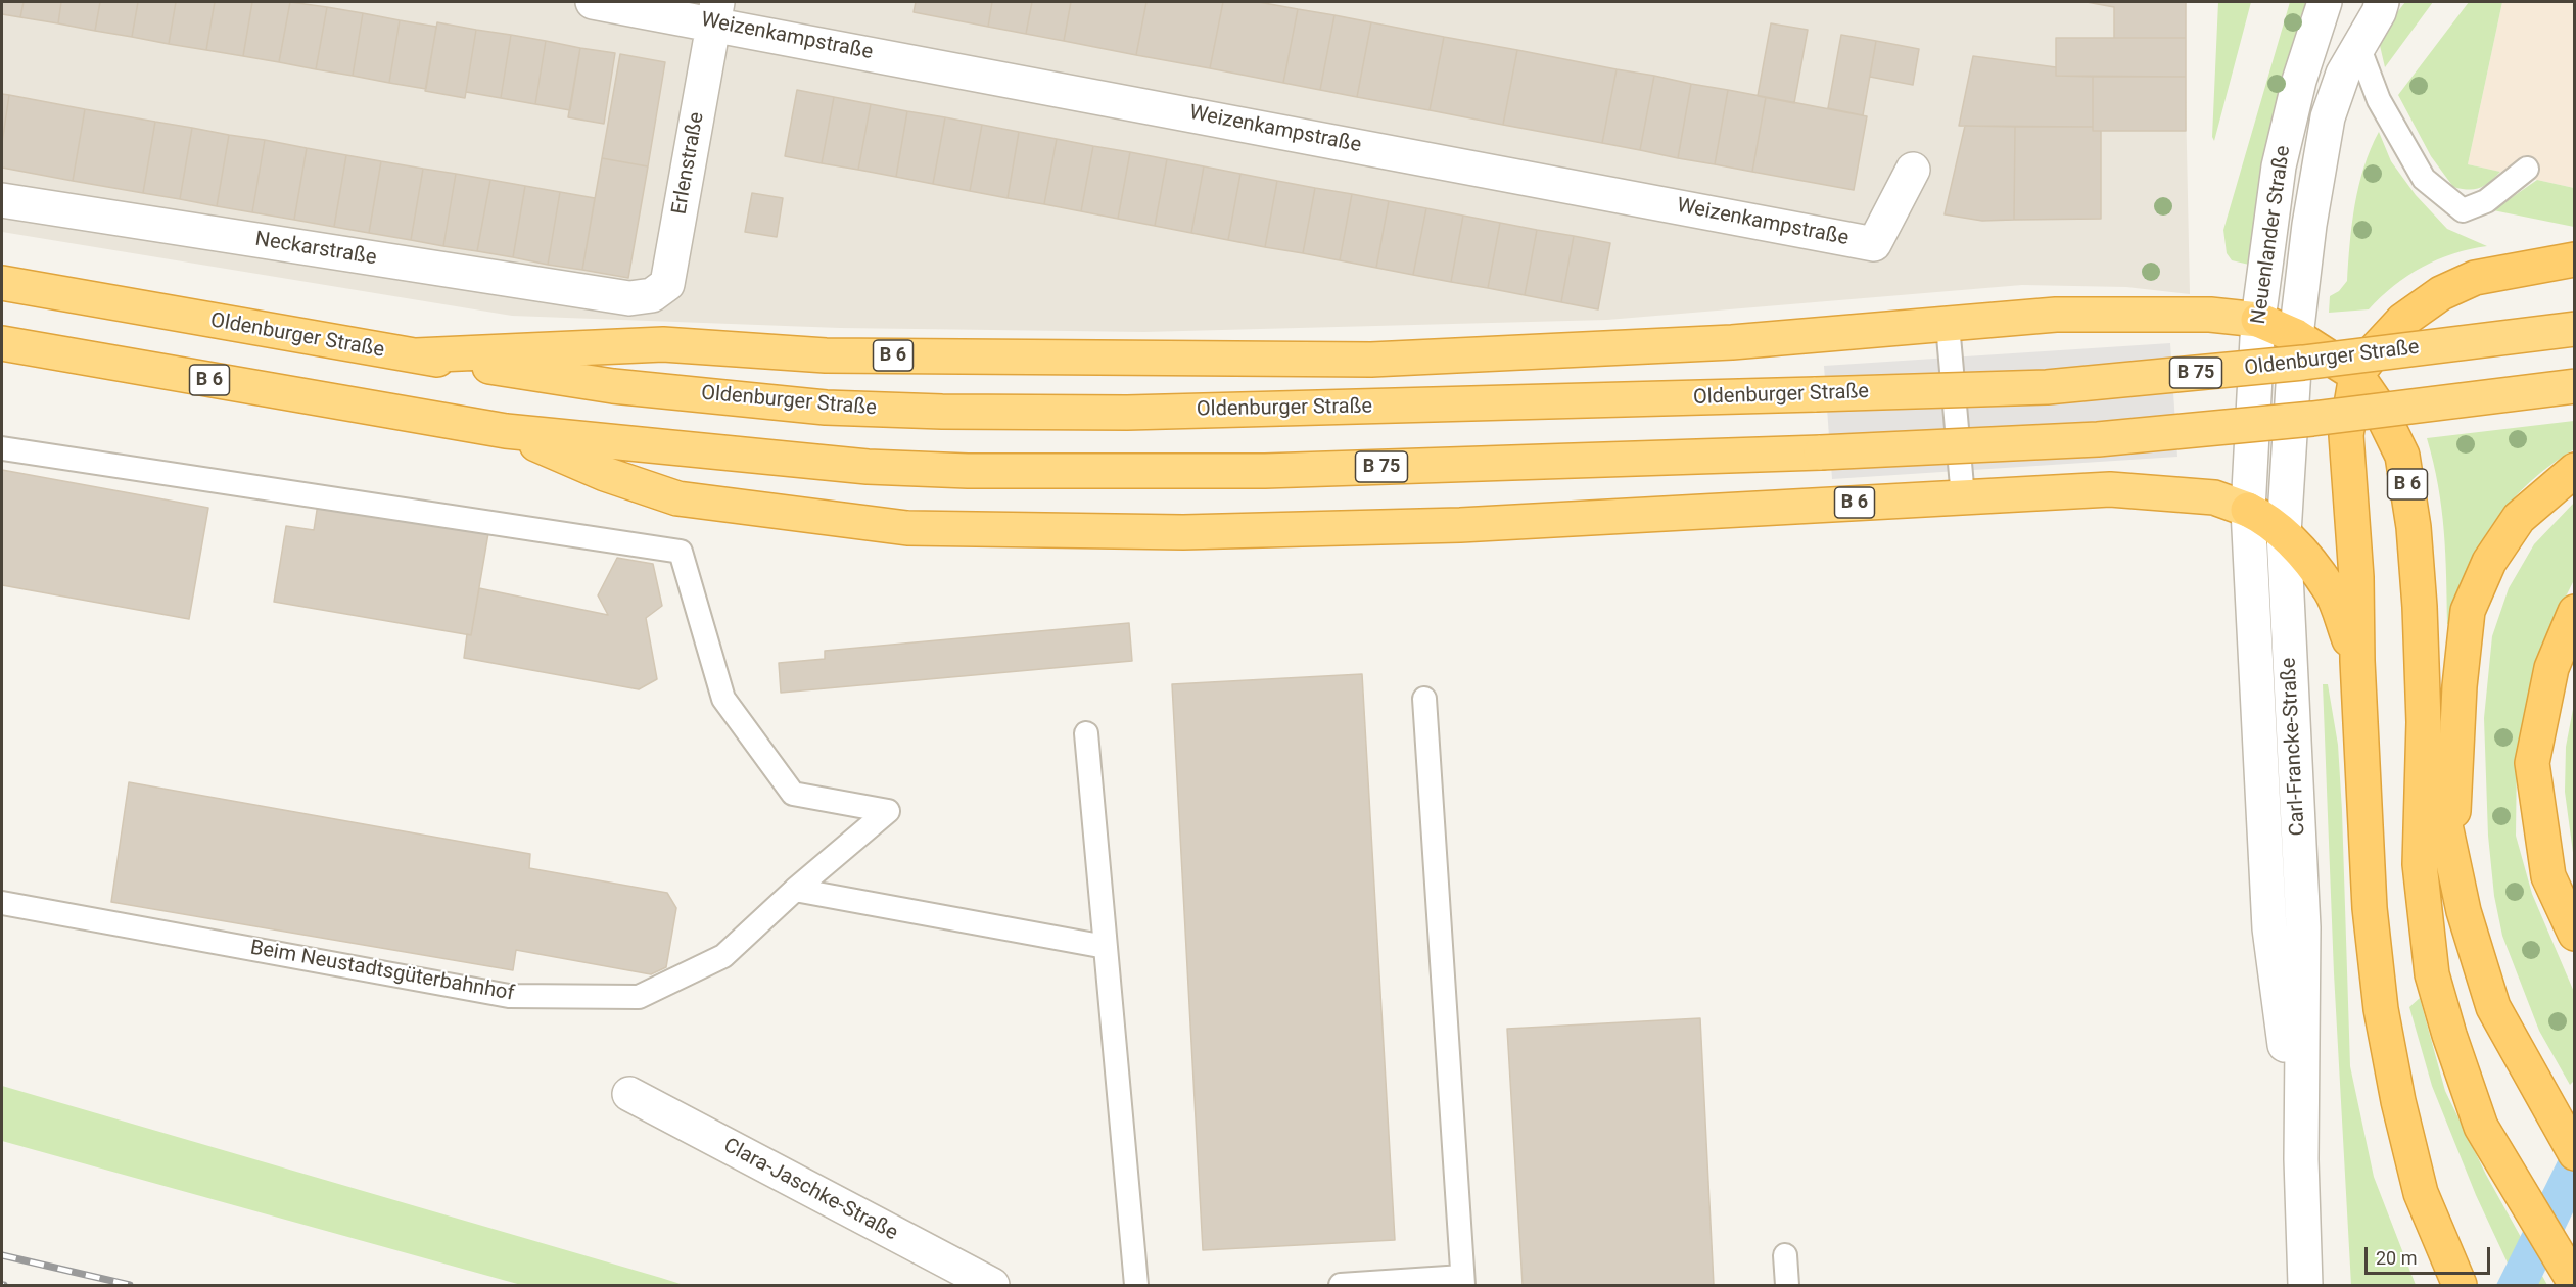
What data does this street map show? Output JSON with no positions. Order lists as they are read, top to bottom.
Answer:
{
  "streets": {
    "highway": ["Oldenburger Straße", "B 6", "B 75"],
    "street": [
      "Weizenkampstraße",
      "Erlenstraße",
      "Neuenlander Straße",
      "Neckarstraße",
      "Carl-Francke-Straße",
      "Clara-Jaschke-Straße"
    ],
    "lane": ["Beim Neustadtsgüterbahnhof"]
  },
  "crossings": [
    ["Weizenkampstraße", "Erlenstraße"],
    ["Erlenstraße", "Neckarstraße"],
    ["Neuenlander Straße", "B 6"],
    ["Neuenlander Straße", "Carl-Francke-Straße"],
    ["Oldenburger Straße", "B 6"],
    ["B 6", "B 75"],
    ["B 6", "Carl-Francke-Straße"]
  ],
  "scale_bar": "20 m"
}
